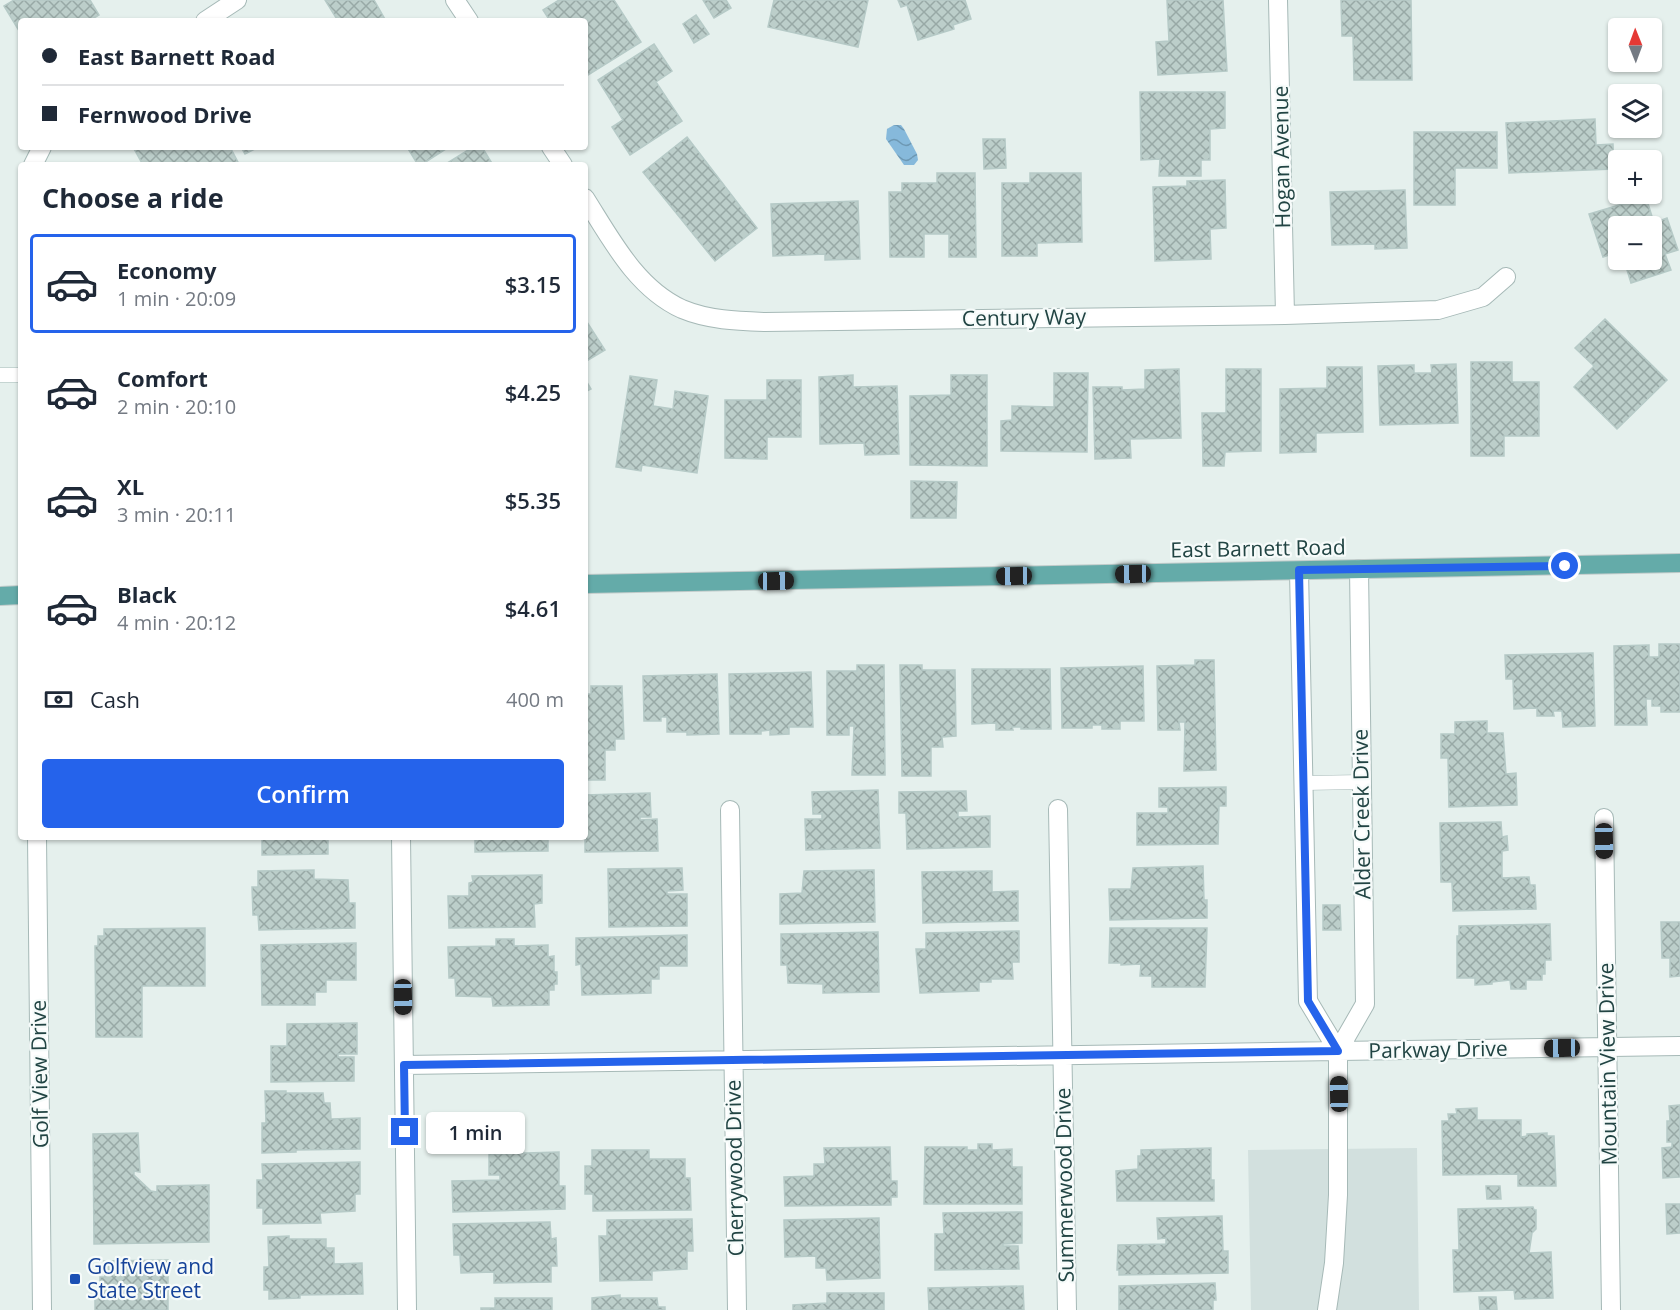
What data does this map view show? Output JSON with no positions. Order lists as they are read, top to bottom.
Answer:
{
  "streets": {
    "main road": ["East Barnett Road"],
    "street": [
      "Hogan Avenue",
      "Century Way",
      "Alder Creek Drive",
      "Parkway Drive",
      "Mountain View Drive",
      "Golf View Drive",
      "Cherrywood Drive",
      "Summerwood Drive"
    ]
  },
  "crossings": [
    ["Hogan Avenue", "Century Way"],
    ["East Barnett Road", "Alder Creek Drive"],
    ["Alder Creek Drive", "Parkway Drive"],
    ["Parkway Drive", "Mountain View Drive"],
    ["Parkway Drive", "Cherrywood Drive"],
    ["Parkway Drive", "Summerwood Drive"]
  ],
  "places": {
    "transit": ["Golfview and State Street"]
  },
  "north": "top",
  "page": {
    "map_buttons": ["+", "−"],
    "banner": ["East Barnett Road", "Fernwood Drive"],
    "heading": "Choose a ride",
    "list": [
      {
        "name": "Economy",
        "note": "1 min · 20:09",
        "value": "$3.15"
      },
      {
        "name": "Comfort",
        "note": "2 min · 20:10",
        "value": "$4.25"
      },
      {
        "name": "XL",
        "note": "3 min · 20:11",
        "value": "$5.35"
      },
      {
        "name": "Black",
        "note": "4 min · 20:12",
        "value": "$4.61"
      }
    ],
    "pay": ["Cash", "400 m"],
    "buttons": "Confirm",
    "bubble": "1 min"
  }
}
